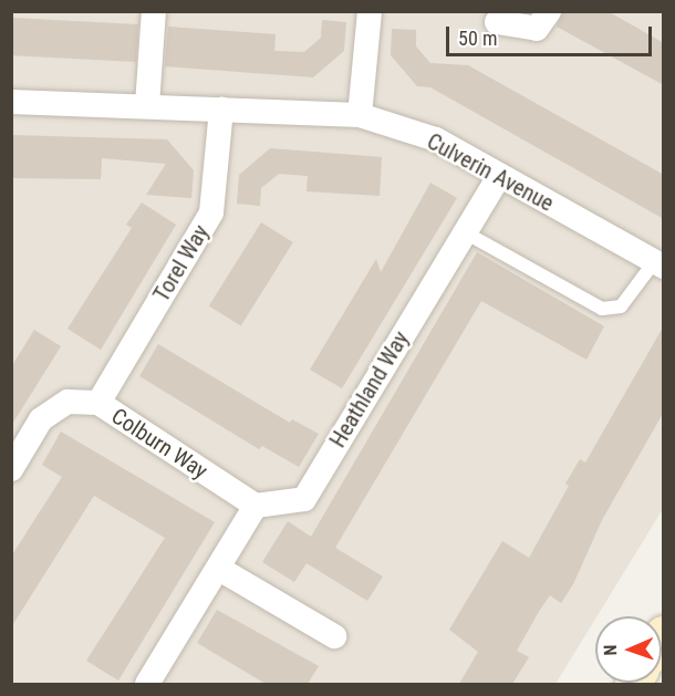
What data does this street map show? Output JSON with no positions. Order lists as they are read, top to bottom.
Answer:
{
  "streets": {
    "street": [
      "Culverin Avenue",
      "Torel Way",
      "Heathland Way",
      "Colburn Way"
    ]
  },
  "crossings": [
    ["Culverin Avenue", "Torel Way"],
    ["Culverin Avenue", "Heathland Way"],
    ["Torel Way", "Colburn Way"],
    ["Heathland Way", "Colburn Way"]
  ],
  "scale_bar": "50 m",
  "north": "left"
}
